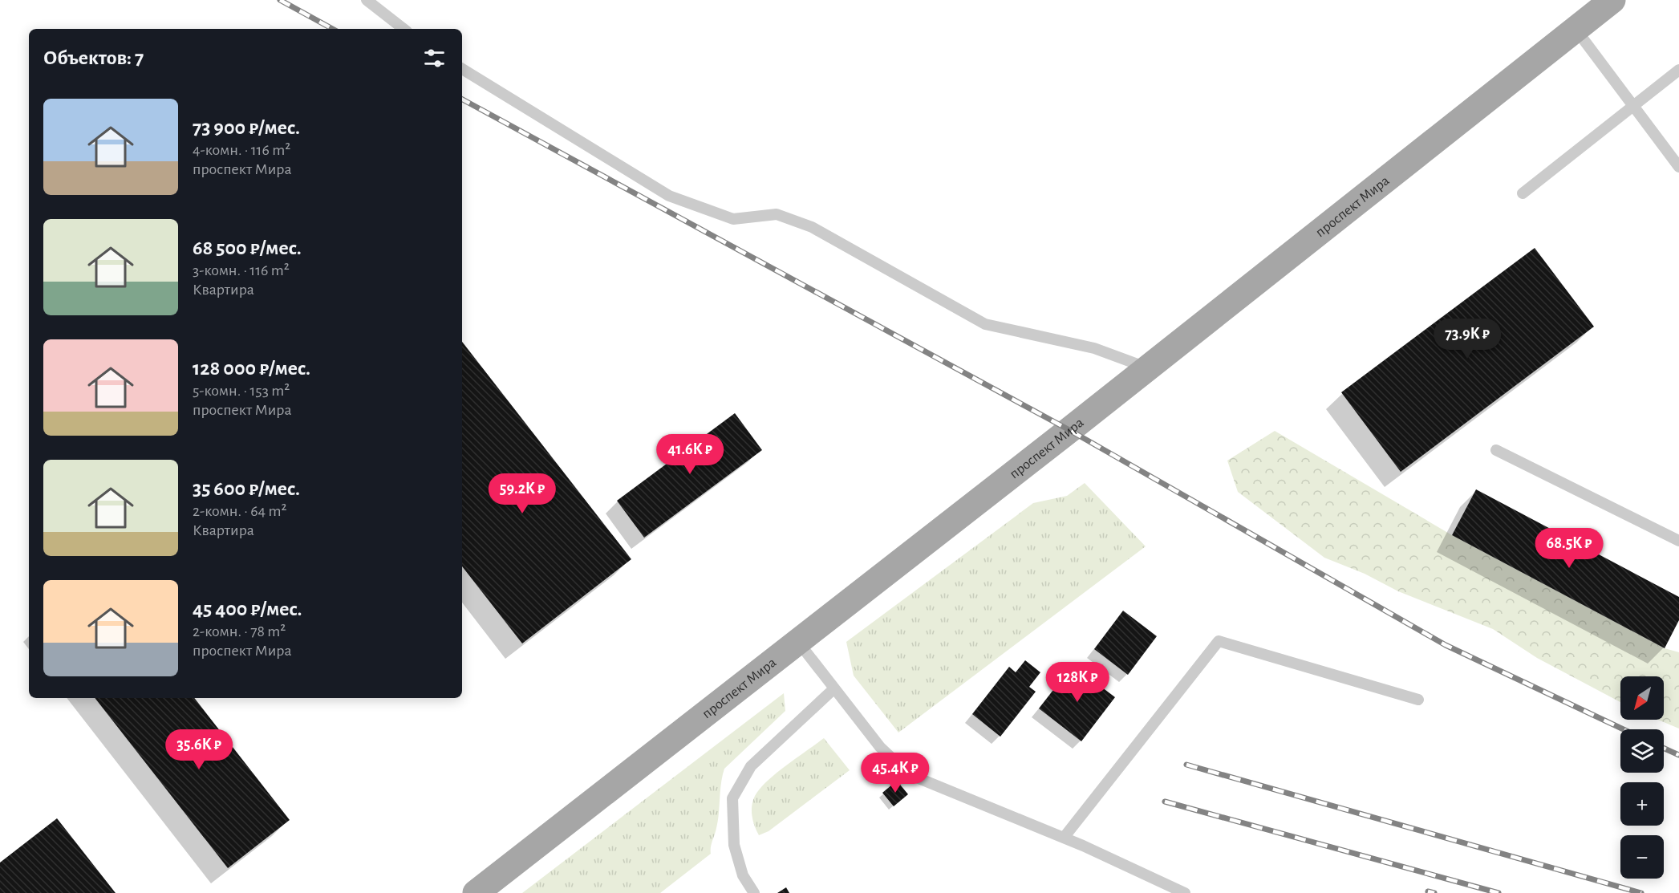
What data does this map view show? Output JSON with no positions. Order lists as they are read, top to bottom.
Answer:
{
  "streets": {
    "main road": ["проспект Мира"]
  },
  "north": "bottom left",
  "page": {
    "heading": "Объектов: 7",
    "list": [
      {
        "name": "73 900 ₽/мес.",
        "note": "4-комн. · 116 m² · проспект Мира"
      },
      {
        "name": "68 500 ₽/мес.",
        "note": "3-комн. · 116 m² · Квартира"
      },
      {
        "name": "128 000 ₽/мес.",
        "note": "5-комн. · 153 m² · проспект Мира"
      },
      {
        "name": "35 600 ₽/мес.",
        "note": "2-комн. · 64 m² · Квартира"
      },
      {
        "name": "45 400 ₽/мес.",
        "note": "2-комн. · 78 m² · проспект Мира"
      }
    ],
    "price": [
      "73.9K ₽",
      "41.6K ₽",
      "59.2K ₽",
      "68.5K ₽",
      "128K ₽",
      "35.6K ₽",
      "45.4K ₽"
    ],
    "map_buttons": ["+", "−"]
  }
}
